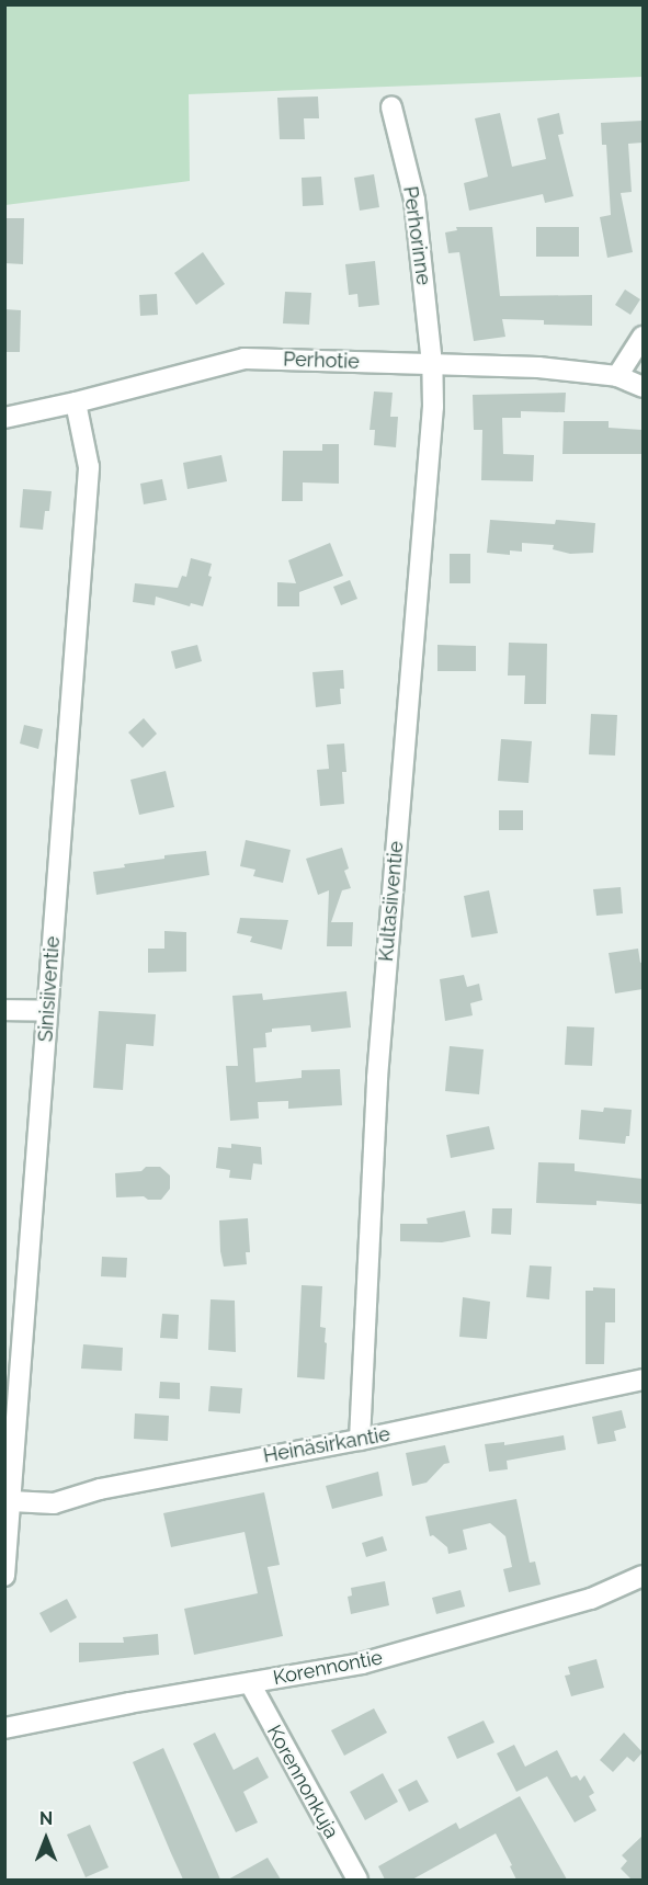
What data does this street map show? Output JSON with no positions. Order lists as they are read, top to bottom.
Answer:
{
  "streets": {
    "street": [
      "Perhorinne",
      "Perhotie",
      "Kultasiiventie",
      "Sinisiiventie",
      "Heinäsirkantie",
      "Korennontie",
      "Korennonkuja"
    ]
  },
  "crossings": [
    ["Perhorinne", "Perhotie"],
    ["Perhorinne", "Kultasiiventie"],
    ["Perhotie", "Kultasiiventie"],
    ["Perhotie", "Sinisiiventie"],
    ["Kultasiiventie", "Heinäsirkantie"],
    ["Sinisiiventie", "Heinäsirkantie"],
    ["Korennontie", "Korennonkuja"]
  ],
  "north": "top"
}
